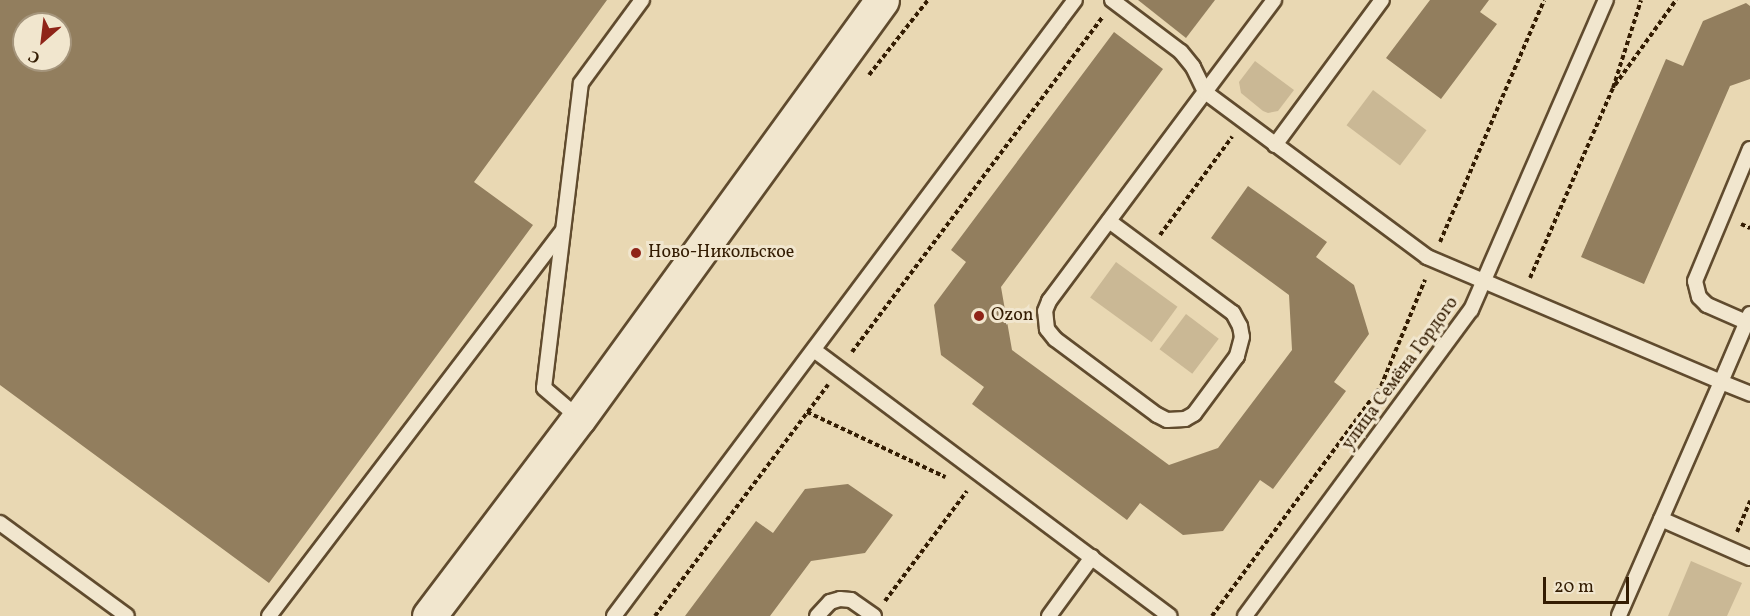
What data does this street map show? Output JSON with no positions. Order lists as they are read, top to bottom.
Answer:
{
  "streets": {
    "lane": ["улица Семёна Гордого"]
  },
  "places": ["Ново-Никольское", "Ozon"],
  "scale_bar": "20 m",
  "north": "bottom left"
}
